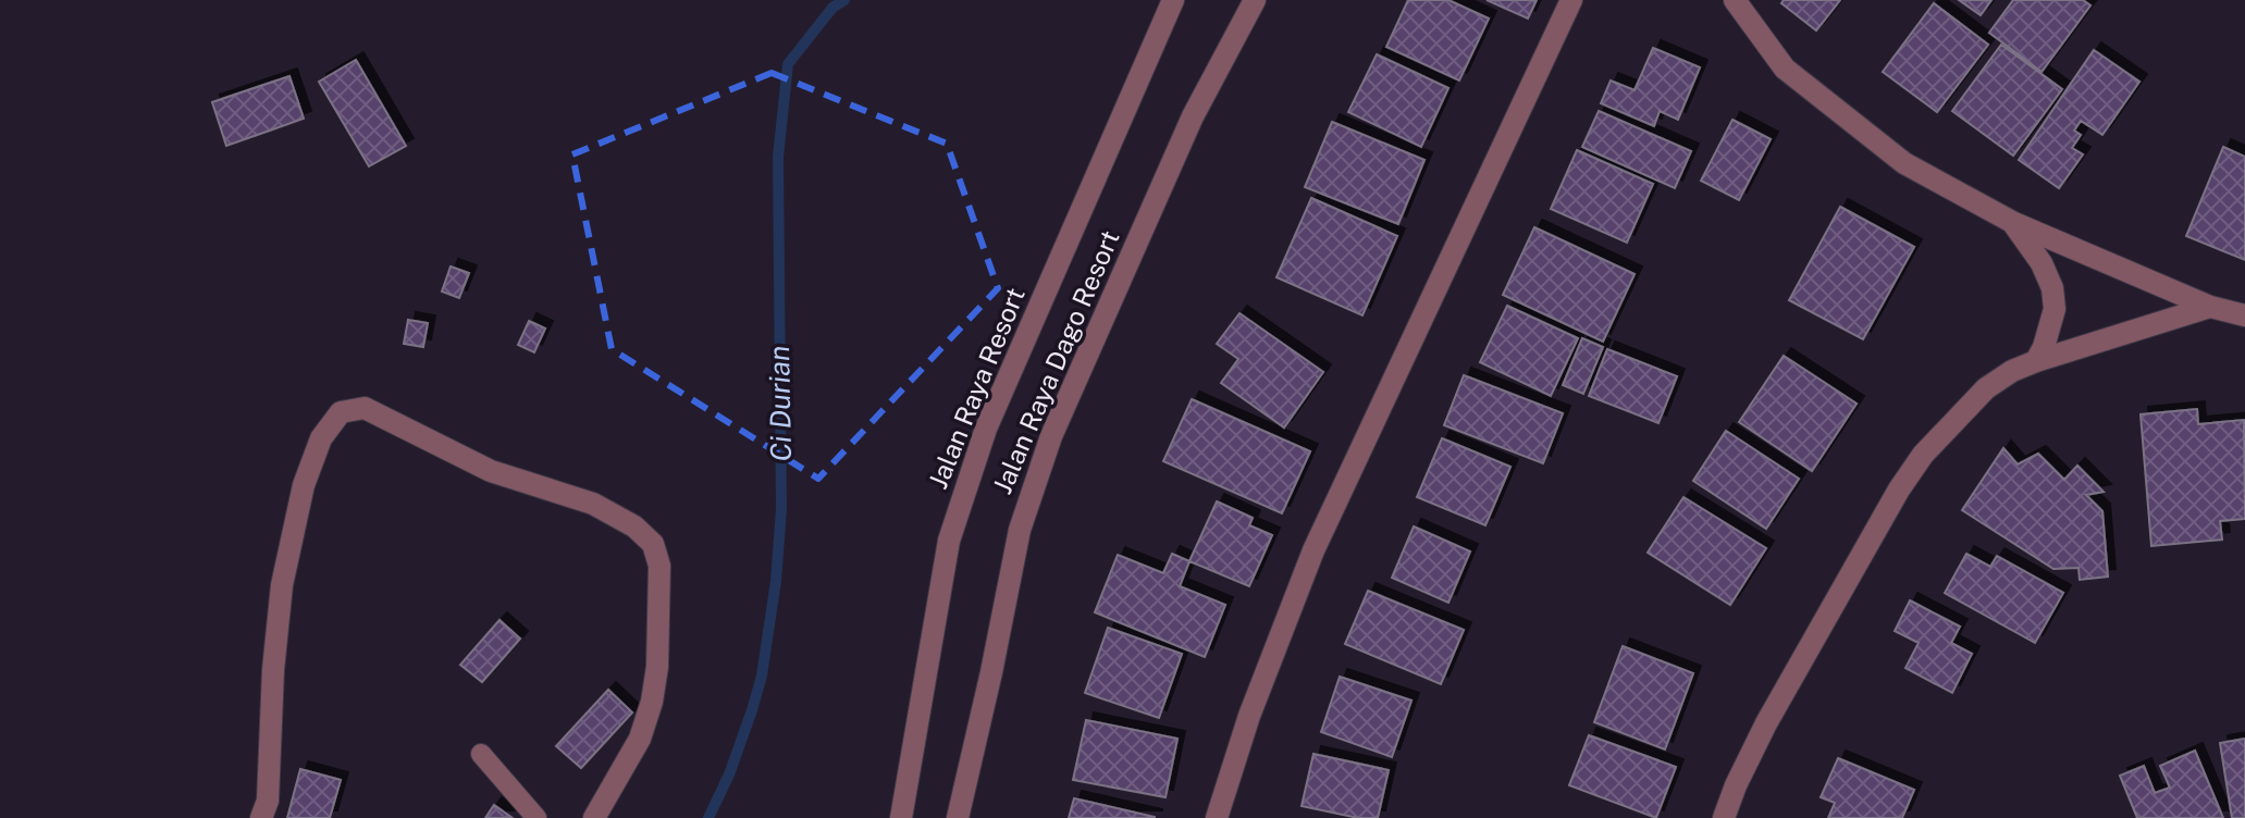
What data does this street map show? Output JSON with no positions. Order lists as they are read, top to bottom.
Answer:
{
  "streets": {
    "street": ["Jalan Raya Dago Resort", "Jalan Raya Resort"]
  },
  "water": ["Ci Durian"]
}
